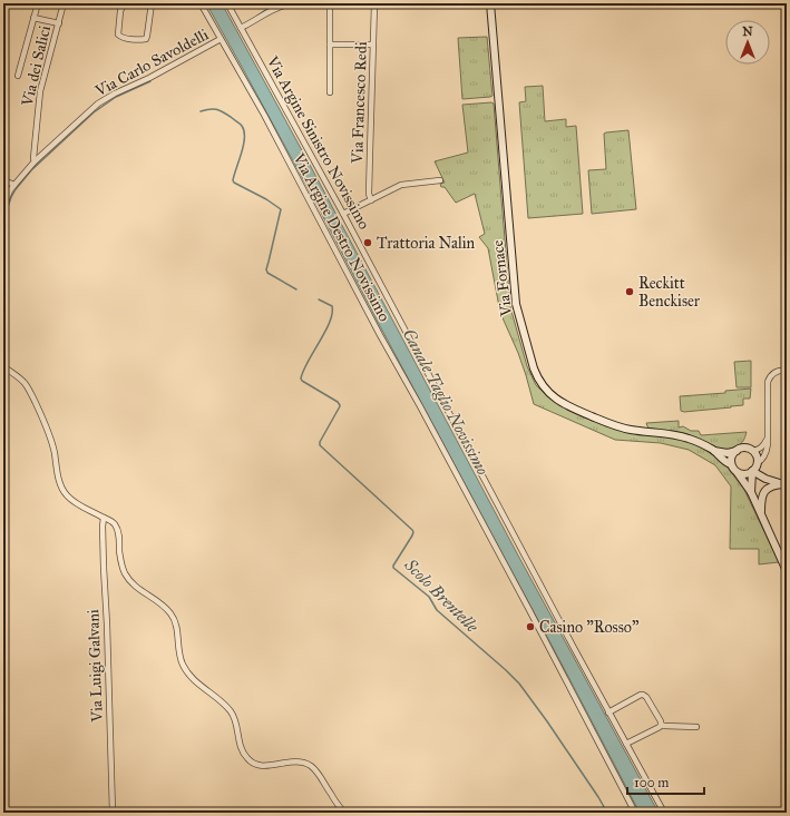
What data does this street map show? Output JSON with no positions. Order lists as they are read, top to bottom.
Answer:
{
  "streets": {
    "street": [
      "Via Carlo Savoldelli",
      "Via dei Salici",
      "Via Francesco Redi",
      "Via Argine Sinistro Novissimo",
      "Via Argine Destro Novissimo",
      "Via Fornace",
      "Via Luigi Galvani"
    ]
  },
  "crossings": [
    ["Via Carlo Savoldelli", "Via dei Salici"],
    ["Via Carlo Savoldelli", "Via Argine Destro Novissimo"]
  ],
  "water": ["Canale Taglio Novissimo", "Scolo Brentelle"],
  "places": ["Trattoria Nalin", "Reckitt Benckiser", "Casino \"Rosso\""],
  "scale_bar": "100 m",
  "north": "top"
}
